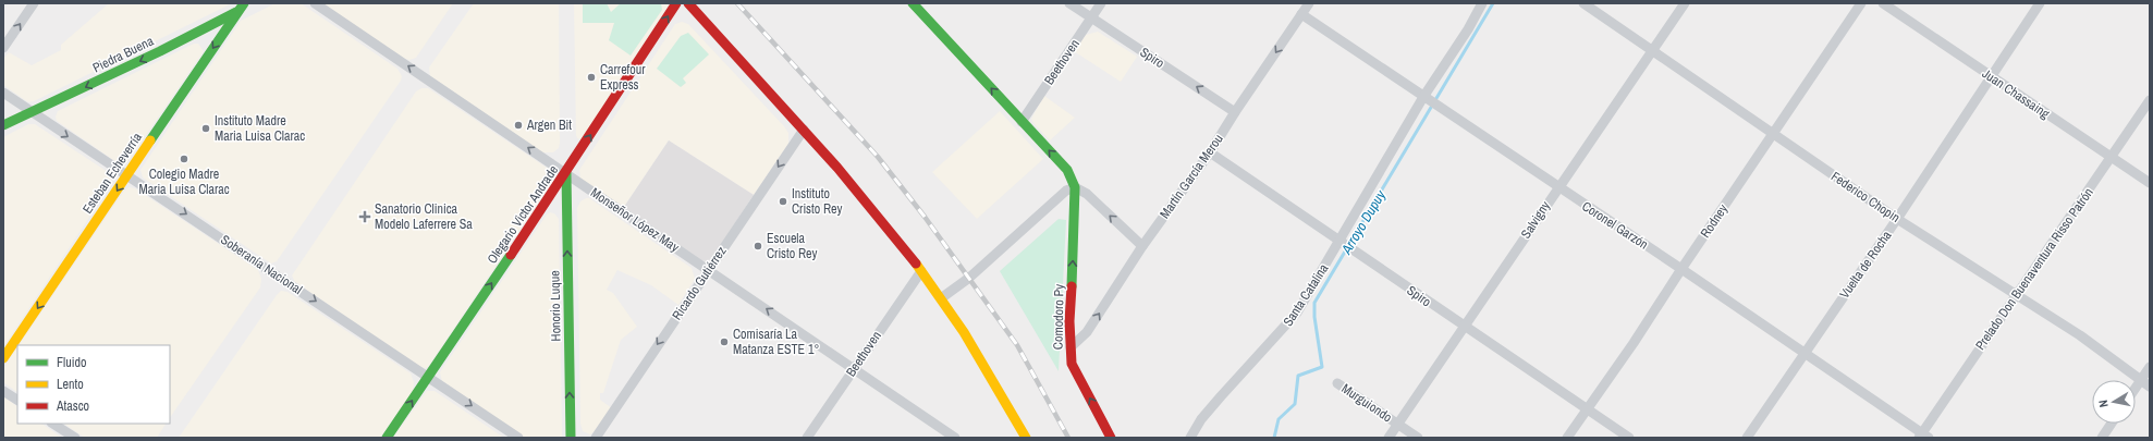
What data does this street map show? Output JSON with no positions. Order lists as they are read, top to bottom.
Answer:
{
  "streets": {
    "street": [
      "Piedra Buena",
      "Spiro",
      "Beethoven",
      "Juan Chassaing",
      "Esteban Echeverría",
      "Martín García Merou",
      "Federico Chopin",
      "Olegario Victor Andrade",
      "Monseñor López May",
      "Salvigny",
      "Rodney",
      "Coronel Garzón",
      "Soberanía Nacional",
      "Vuelta de Rocha",
      "Prelado Don Buenaventura Risso Patrón",
      "Ricardo Gutiérrez",
      "Santa Catalina",
      "Honorio Luque",
      "Comodoro Py",
      "Murguiondo"
    ]
  },
  "crossings": [
    ["Piedra Buena", "Esteban Echeverría"],
    ["Piedra Buena", "Soberanía Nacional"],
    ["Spiro", "Beethoven"],
    ["Spiro", "Martín García Merou"],
    ["Spiro", "Salvigny"],
    ["Spiro", "Rodney"],
    ["Spiro", "Santa Catalina"],
    ["Beethoven", "Monseñor López May"],
    ["Beethoven", "Comodoro Py"],
    ["Juan Chassaing", "Vuelta de Rocha"],
    ["Juan Chassaing", "Prelado Don Buenaventura Risso Patrón"],
    ["Esteban Echeverría", "Soberanía Nacional"],
    ["Martín García Merou", "Coronel Garzón"],
    ["Martín García Merou", "Comodoro Py"],
    ["Federico Chopin", "Salvigny"],
    ["Federico Chopin", "Rodney"],
    ["Federico Chopin", "Vuelta de Rocha"],
    ["Federico Chopin", "Prelado Don Buenaventura Risso Patrón"],
    ["Olegario Victor Andrade", "Monseñor López May"],
    ["Olegario Victor Andrade", "Soberanía Nacional"],
    ["Olegario Victor Andrade", "Honorio Luque"],
    ["Monseñor López May", "Ricardo Gutiérrez"],
    ["Monseñor López May", "Honorio Luque"],
    ["Salvigny", "Coronel Garzón"],
    ["Salvigny", "Murguiondo"],
    ["Rodney", "Coronel Garzón"],
    ["Coronel Garzón", "Vuelta de Rocha"],
    ["Coronel Garzón", "Prelado Don Buenaventura Risso Patrón"],
    ["Coronel Garzón", "Santa Catalina"]
  ],
  "one_way": [
    "Piedra Buena",
    "Esteban Echeverría",
    "Olegario Victor Andrade",
    "Monseñor López May",
    "Soberanía Nacional",
    "Ricardo Gutiérrez",
    "Honorio Luque",
    "Comodoro Py"
  ],
  "water": ["Arroyo Dupuy"],
  "places": {
    "other": [
      "Carrefour Express",
      "Argen Bit",
      "Instituto Madre Maria Luisa Clarac",
      "Colegio Madre Maria Luisa Clarac",
      "Instituto Cristo Rey",
      "Escuela Cristo Rey",
      "Comisaría La Matanza ESTE 1°"
    ],
    "health": ["Sanatorio Clinica Modelo Laferrere Sa"]
  },
  "legend": ["Fluido", "Lento", "Atasco"],
  "north": "left"
}
